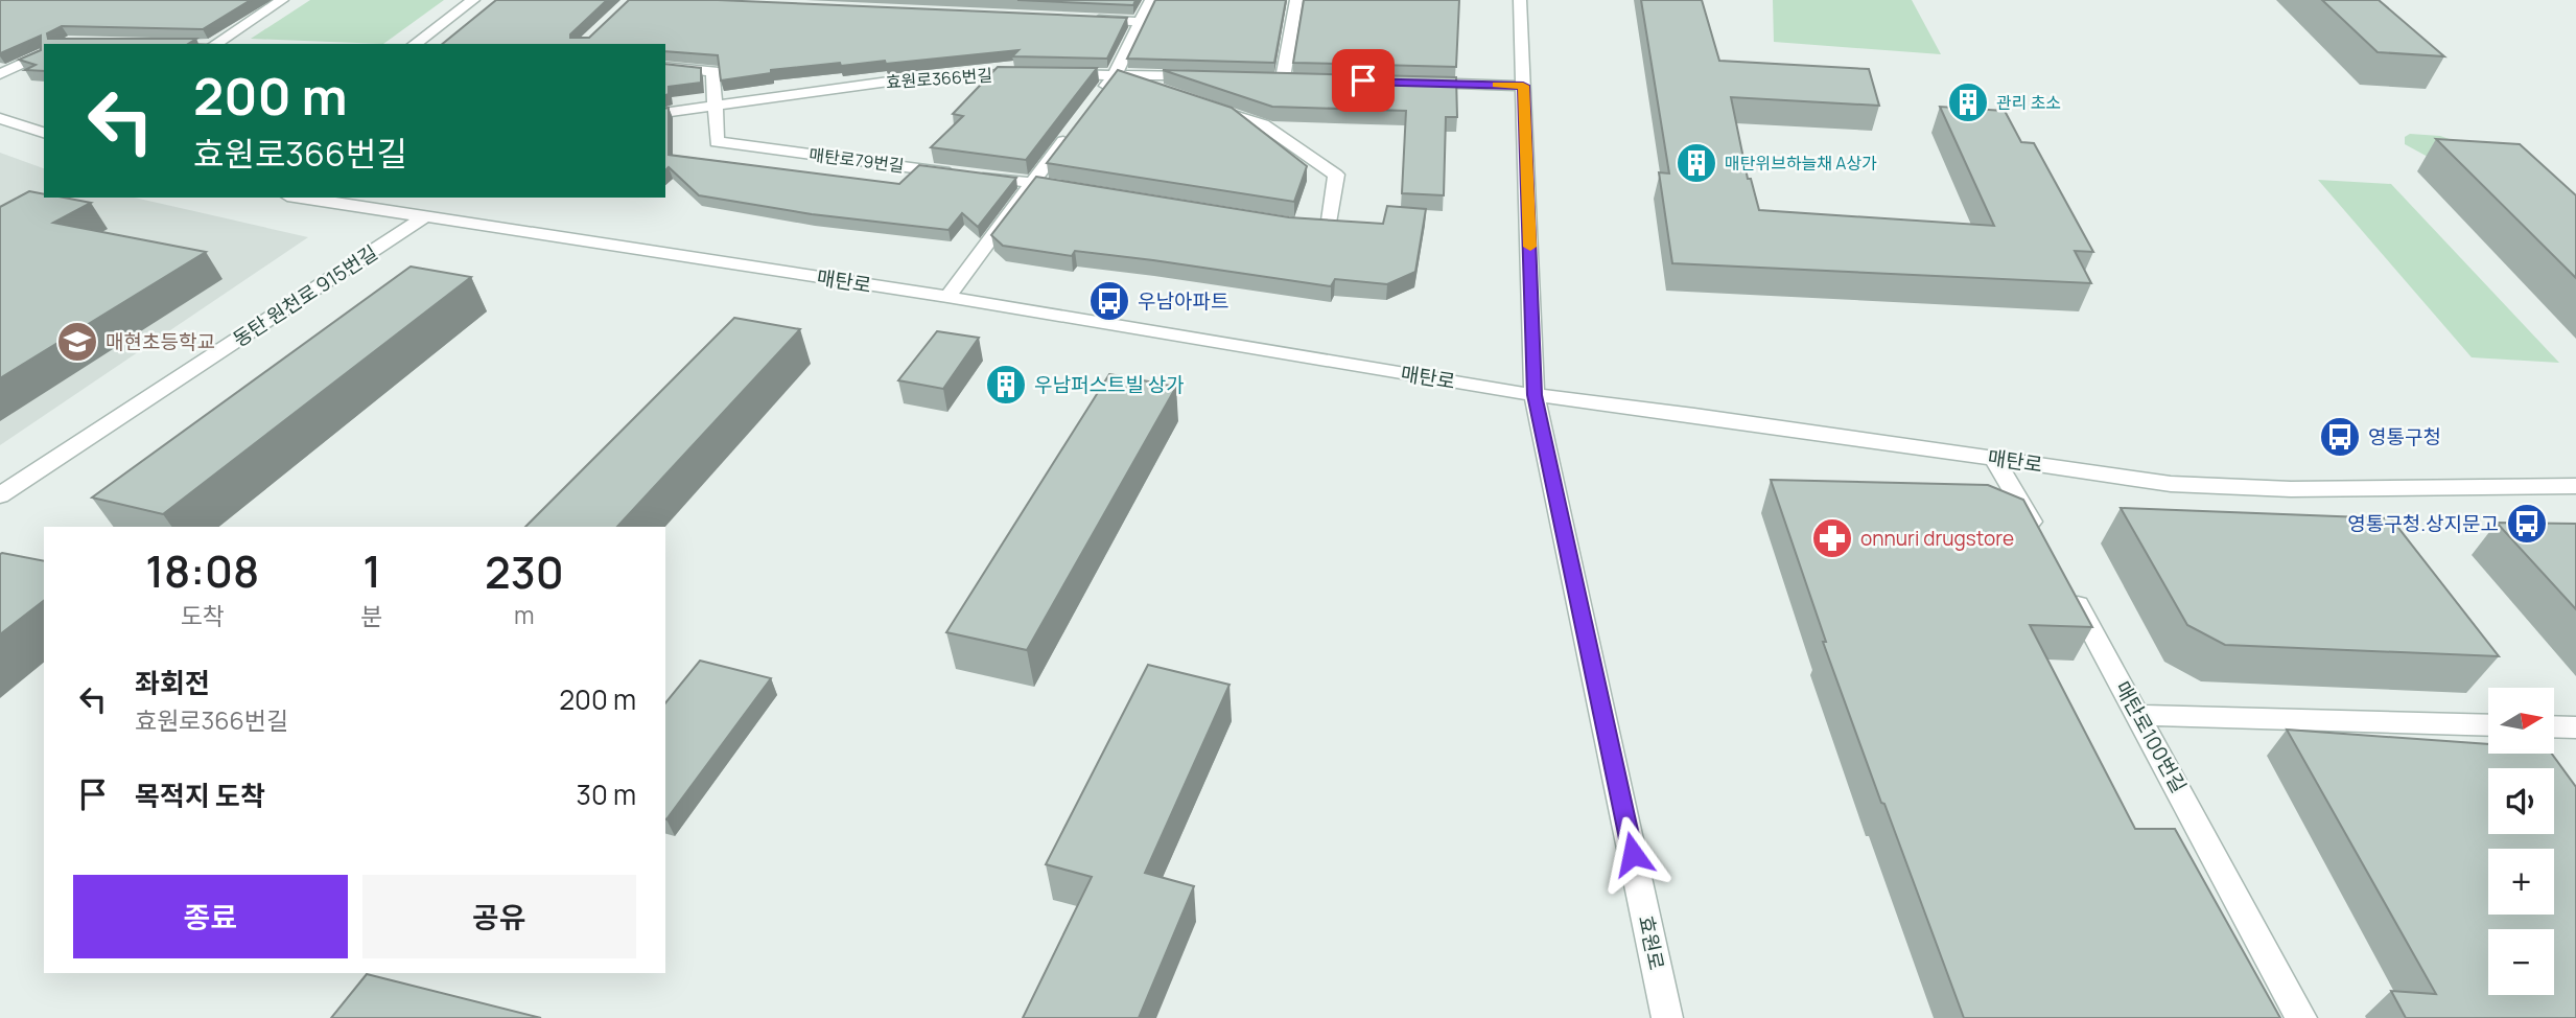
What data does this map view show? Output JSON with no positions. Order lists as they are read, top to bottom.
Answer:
{
  "streets": {
    "street": [
      "효원로366번길",
      "매탄로79번길",
      "매탄로",
      "동탄 원천로 915번길",
      "매탄로100번길",
      "효원로"
    ]
  },
  "crossings": [
    ["효원로366번길", "매탄로79번길"],
    ["매탄로", "동탄 원천로 915번길"],
    ["매탄로", "효원로"]
  ],
  "places": {
    "building": ["관리 초소", "매탄위브하늘채 A상가", "우남퍼스트빌 상가"],
    "bus stop": ["우남아파트", "영통구청", "영통구청.상지문고"],
    "school or university": ["매현초등학교"],
    "pharmacy": ["onnuri drugstore"]
  },
  "north": "right",
  "page": {
    "turn": ["200 m", "효원로366번길"],
    "eta": [
      "18:08",
      "도착",
      "1",
      "분",
      "230",
      "m"
    ],
    "list": [
      {
        "name": "좌회전",
        "note": "효원로366번길",
        "value": "200 m"
      },
      {
        "name": "목적지 도착",
        "value": "30 m"
      }
    ],
    "map_buttons": ["+", "−"],
    "buttons": ["종료", "공유"]
  }
}
